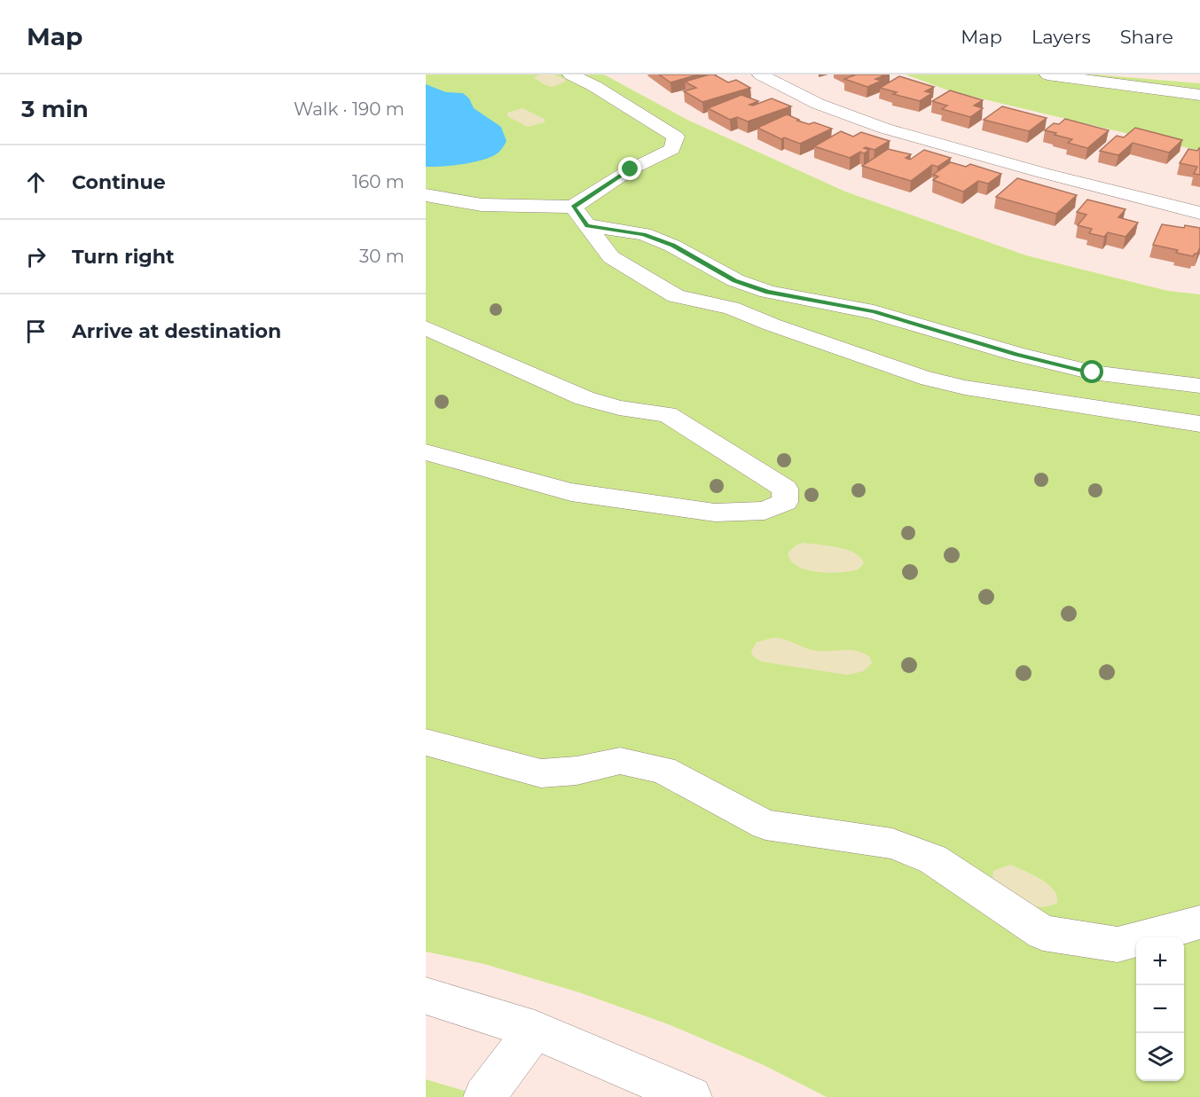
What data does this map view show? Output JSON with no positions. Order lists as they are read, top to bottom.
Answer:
{
  "page": {
    "header": "Map",
    "nav": ["Map", "Layers", "Share"],
    "heading": ["3 min", "Walk · 190 m"],
    "list": [
      ["Continue", "160 m"],
      ["Turn right", "30 m"],
      "Arrive at destination"
    ],
    "map_buttons": ["+", "−"]
  }
}
